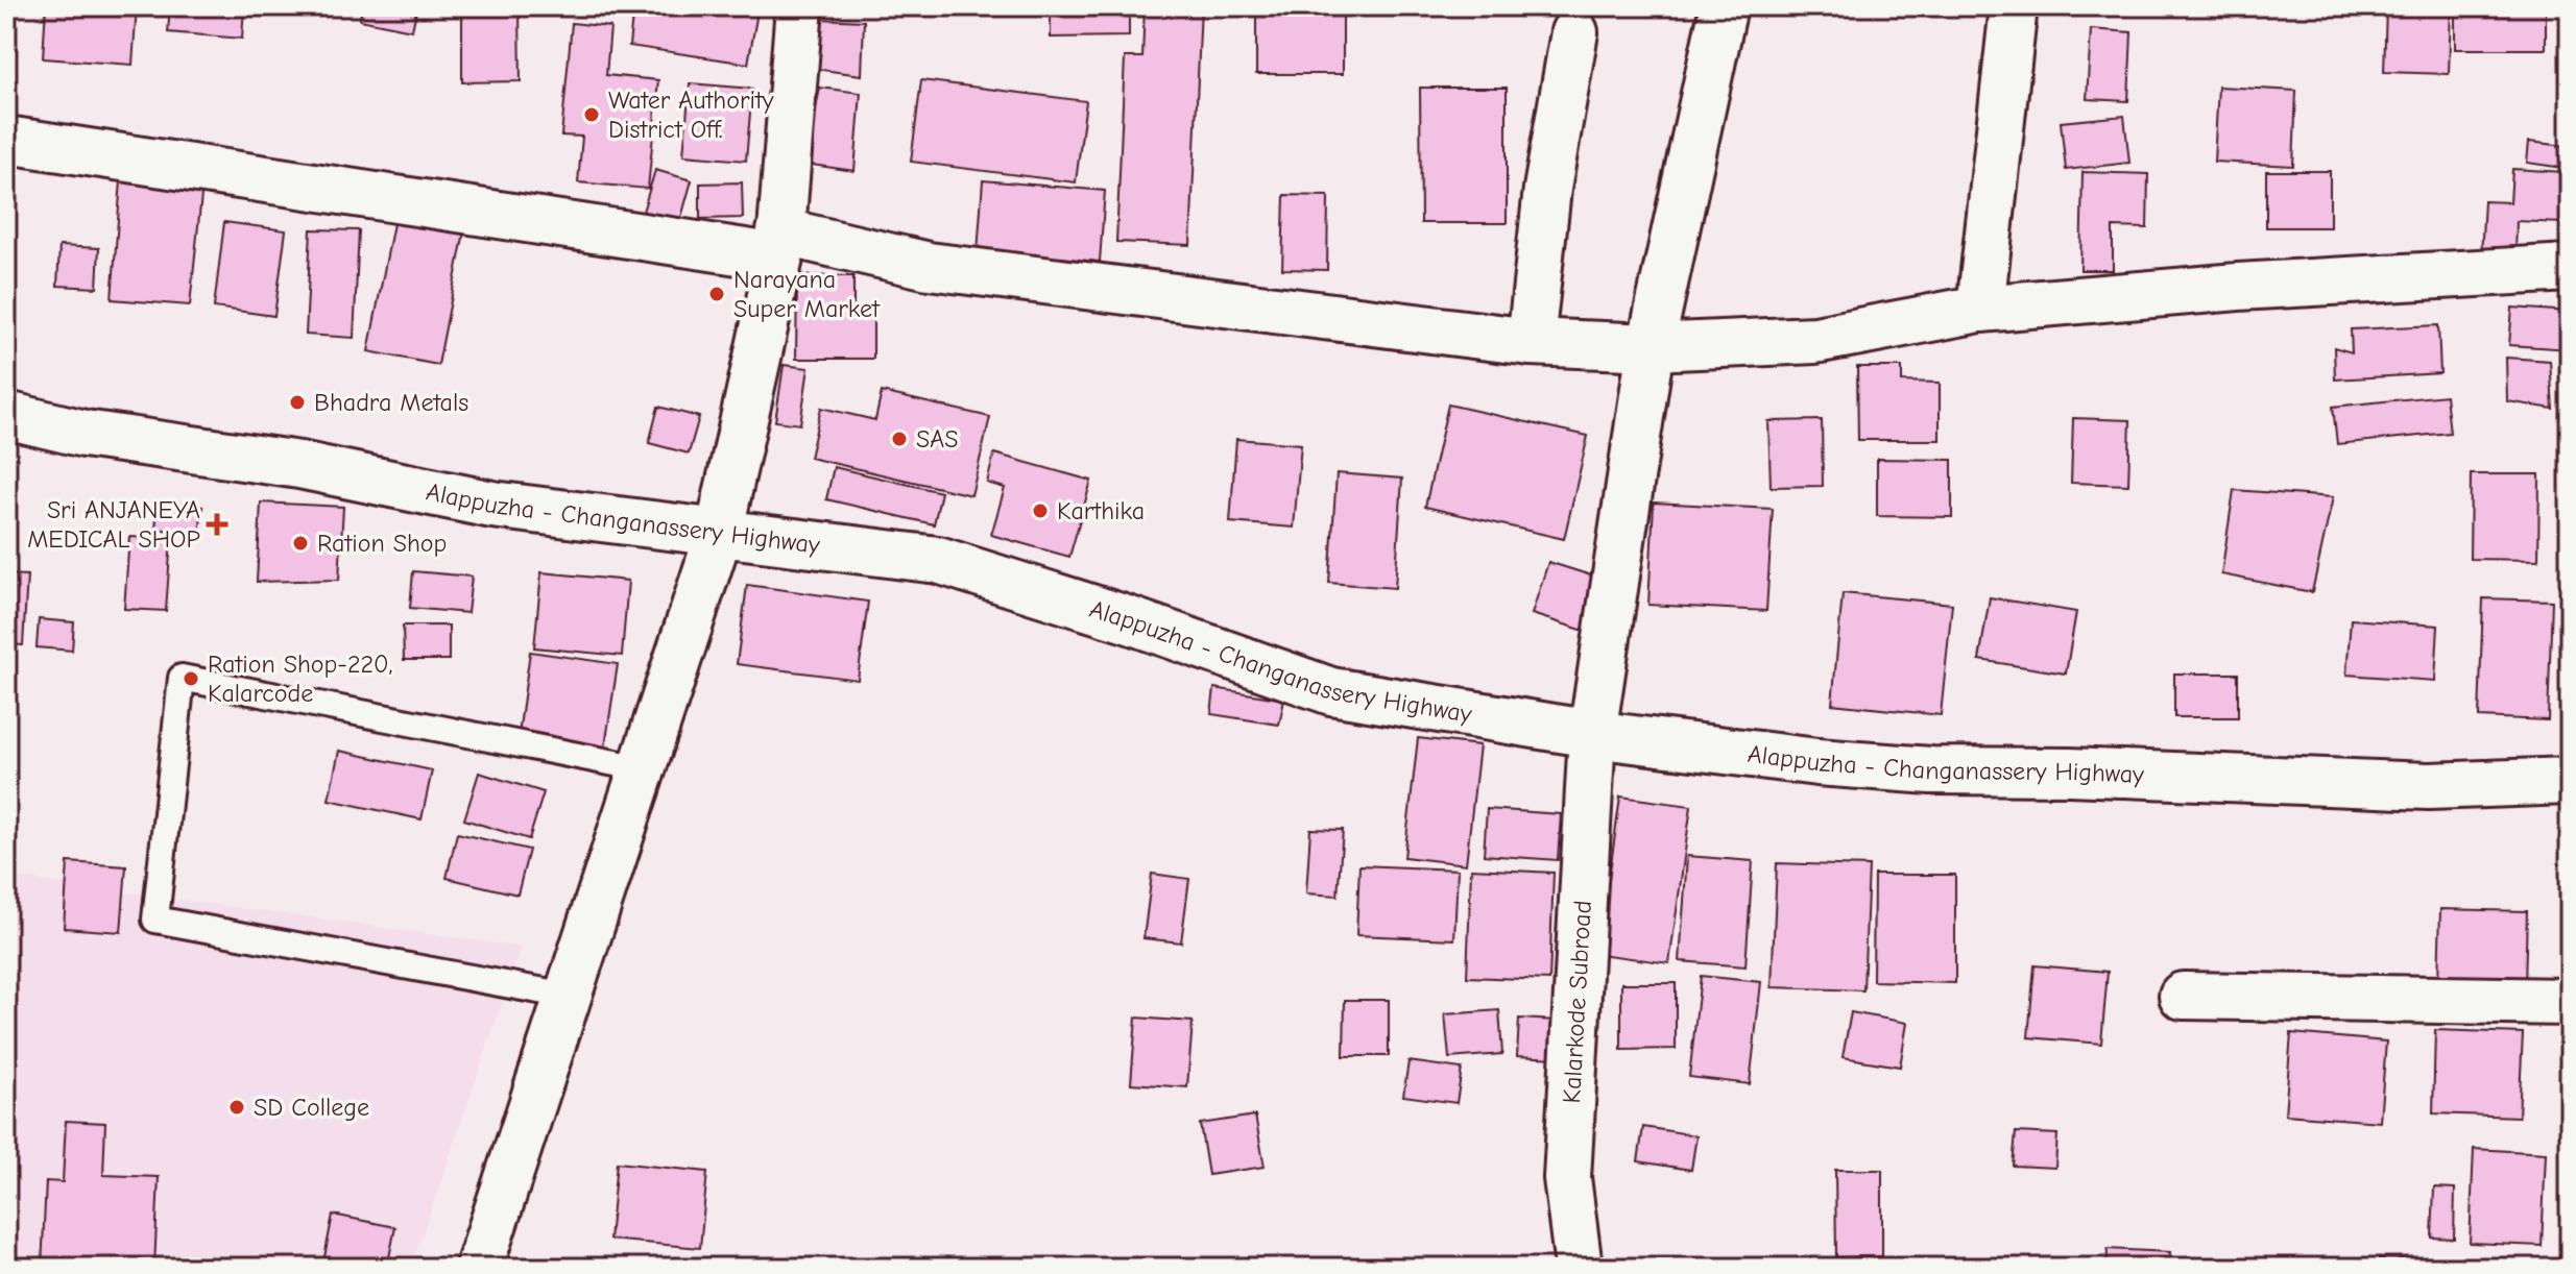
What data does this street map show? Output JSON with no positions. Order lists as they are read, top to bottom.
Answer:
{
  "streets": {
    "street": ["Alappuzha - Changanassery Highway", "Kalarkode Subroad"]
  },
  "crossings": [
    ["Alappuzha - Changanassery Highway", "Kalarkode Subroad"]
  ],
  "places": {
    "other": [
      "Water Authority District Off.",
      "Narayana Super Market",
      "Bhadra Metals",
      "SAS",
      "Karthika",
      "Ration Shop",
      "Ration Shop-220, Kalarcode",
      "SD College"
    ],
    "health": ["Sri ANJANEYA MEDICAL SHOP"]
  }
}
